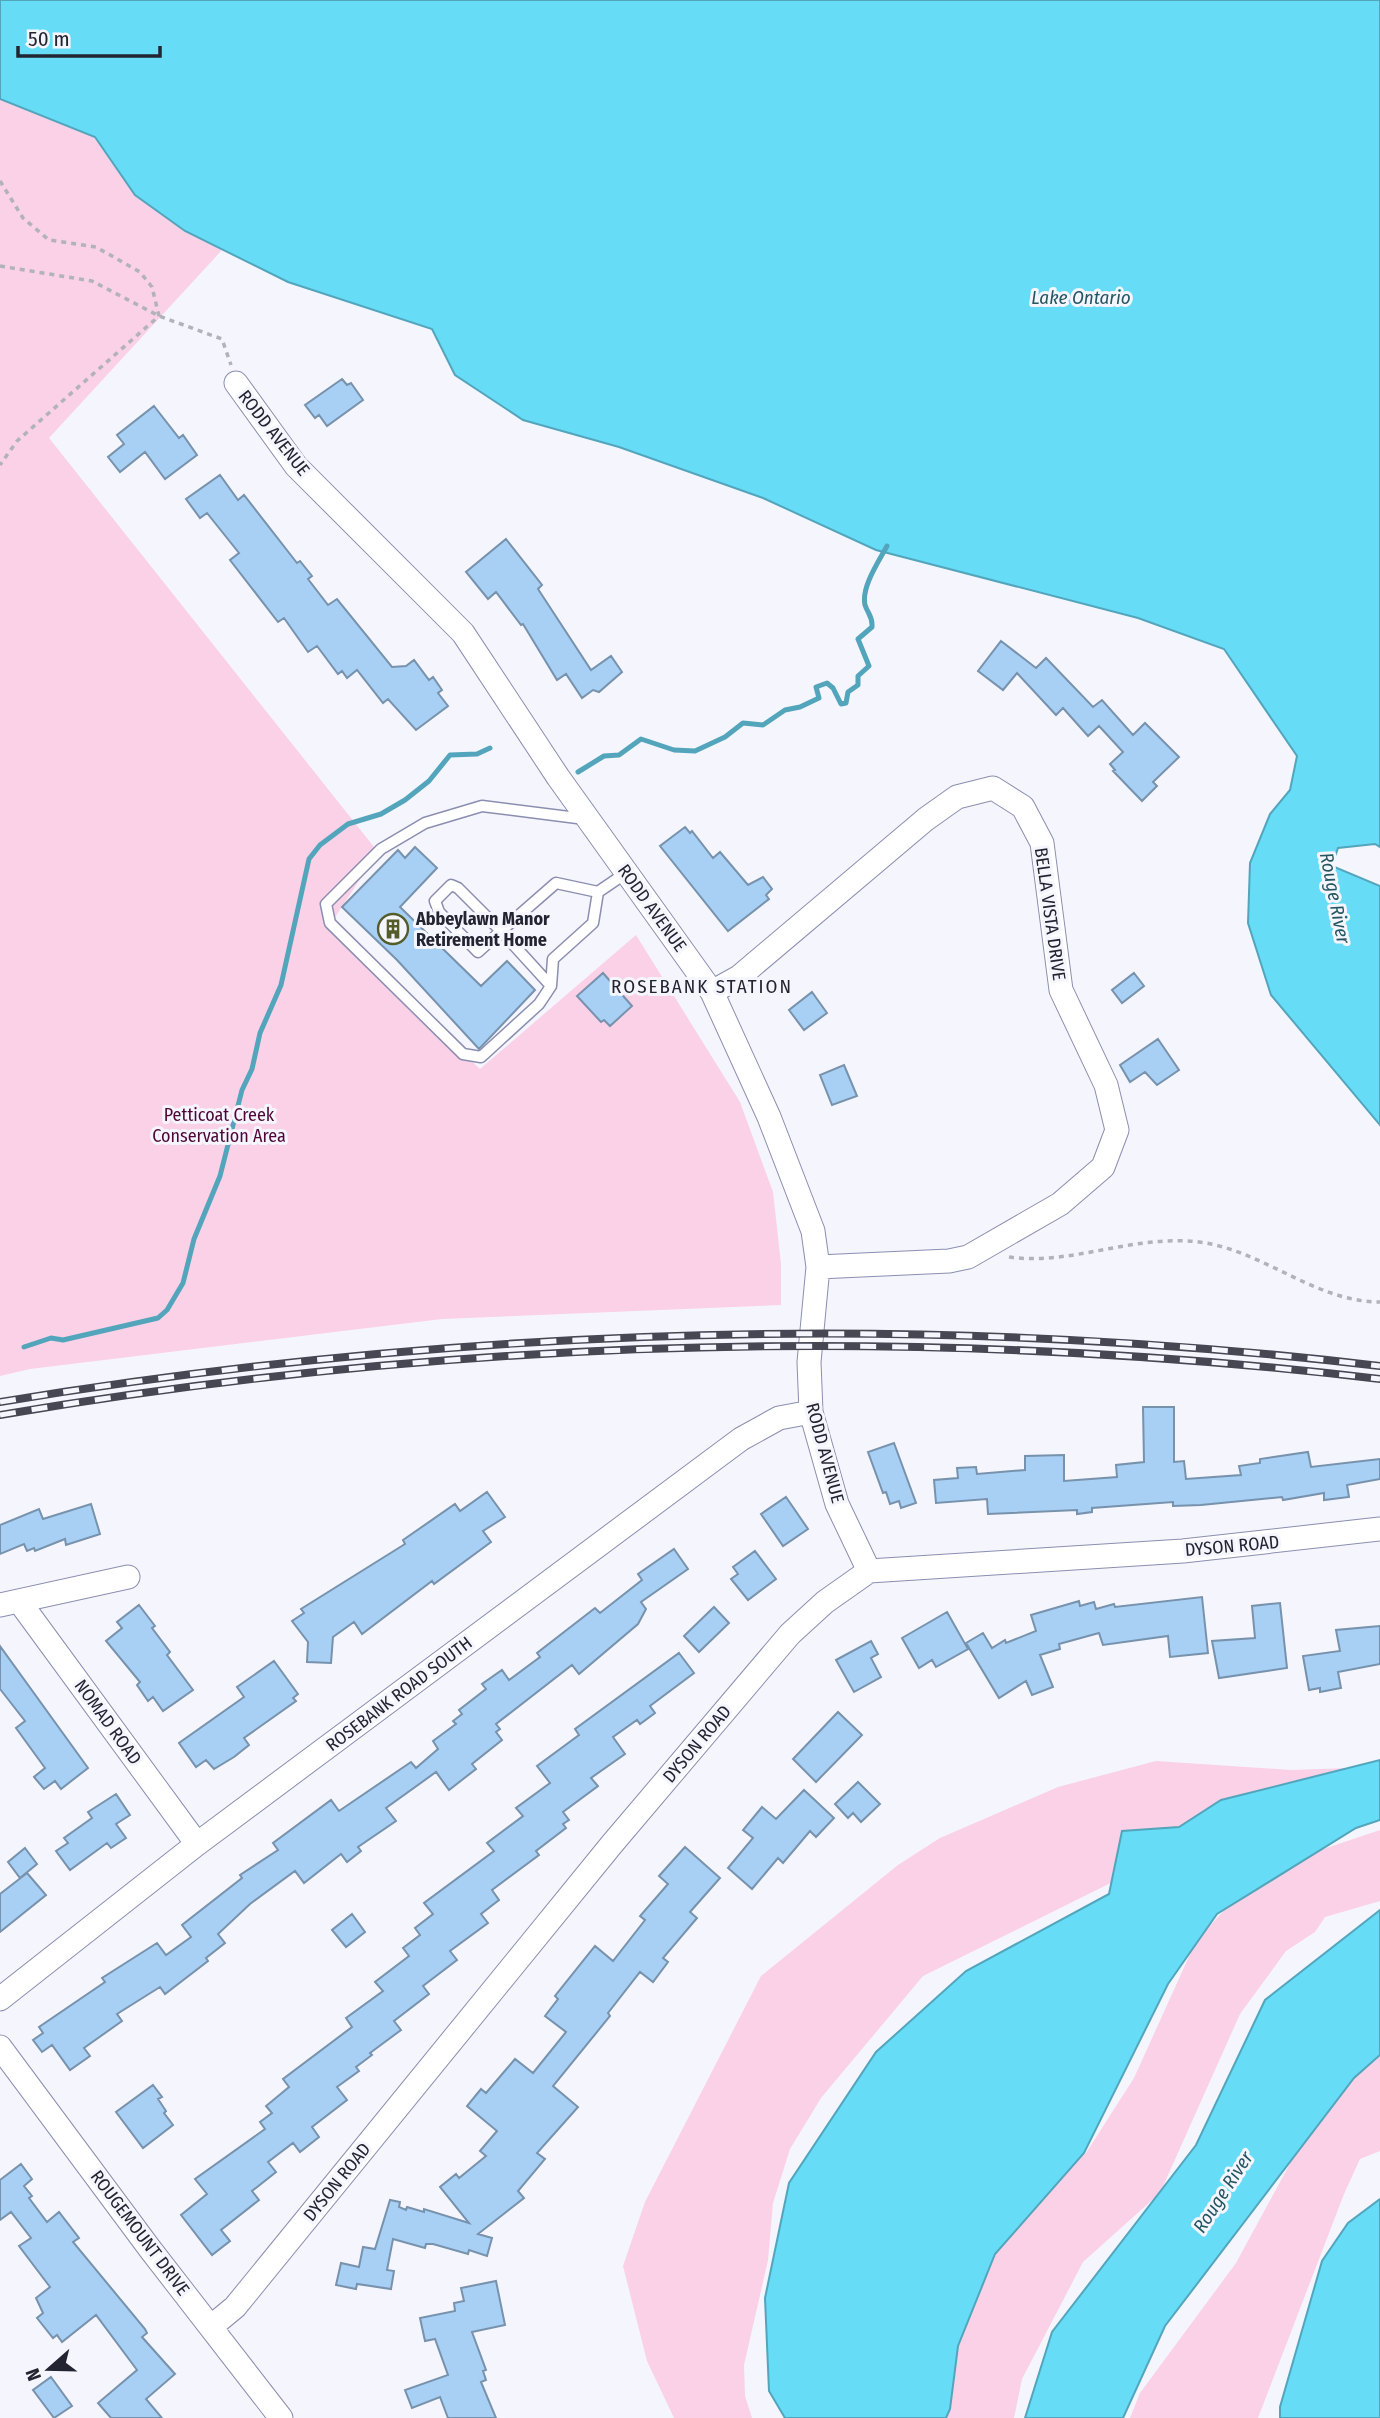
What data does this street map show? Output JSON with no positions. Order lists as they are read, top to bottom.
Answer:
{
  "streets": {
    "street": [
      "RODD AVENUE",
      "BELLA VISTA DRIVE",
      "DYSON ROAD",
      "ROSEBANK ROAD SOUTH",
      "NOMAD ROAD",
      "ROUGEMOUNT DRIVE"
    ]
  },
  "crossings": [
    ["RODD AVENUE", "BELLA VISTA DRIVE"],
    ["RODD AVENUE", "DYSON ROAD"],
    ["RODD AVENUE", "ROSEBANK ROAD SOUTH"],
    ["DYSON ROAD", "ROUGEMOUNT DRIVE"],
    ["ROSEBANK ROAD SOUTH", "NOMAD ROAD"]
  ],
  "districts": ["ROSEBANK STATION"],
  "water": ["Lake Ontario", "Rouge River"],
  "parks": ["Petticoat Creek Conservation Area"],
  "places": {
    "building": ["Abbeylawn Manor Retirement Home"]
  },
  "scale_bar": "50 m",
  "north": "left"
}
